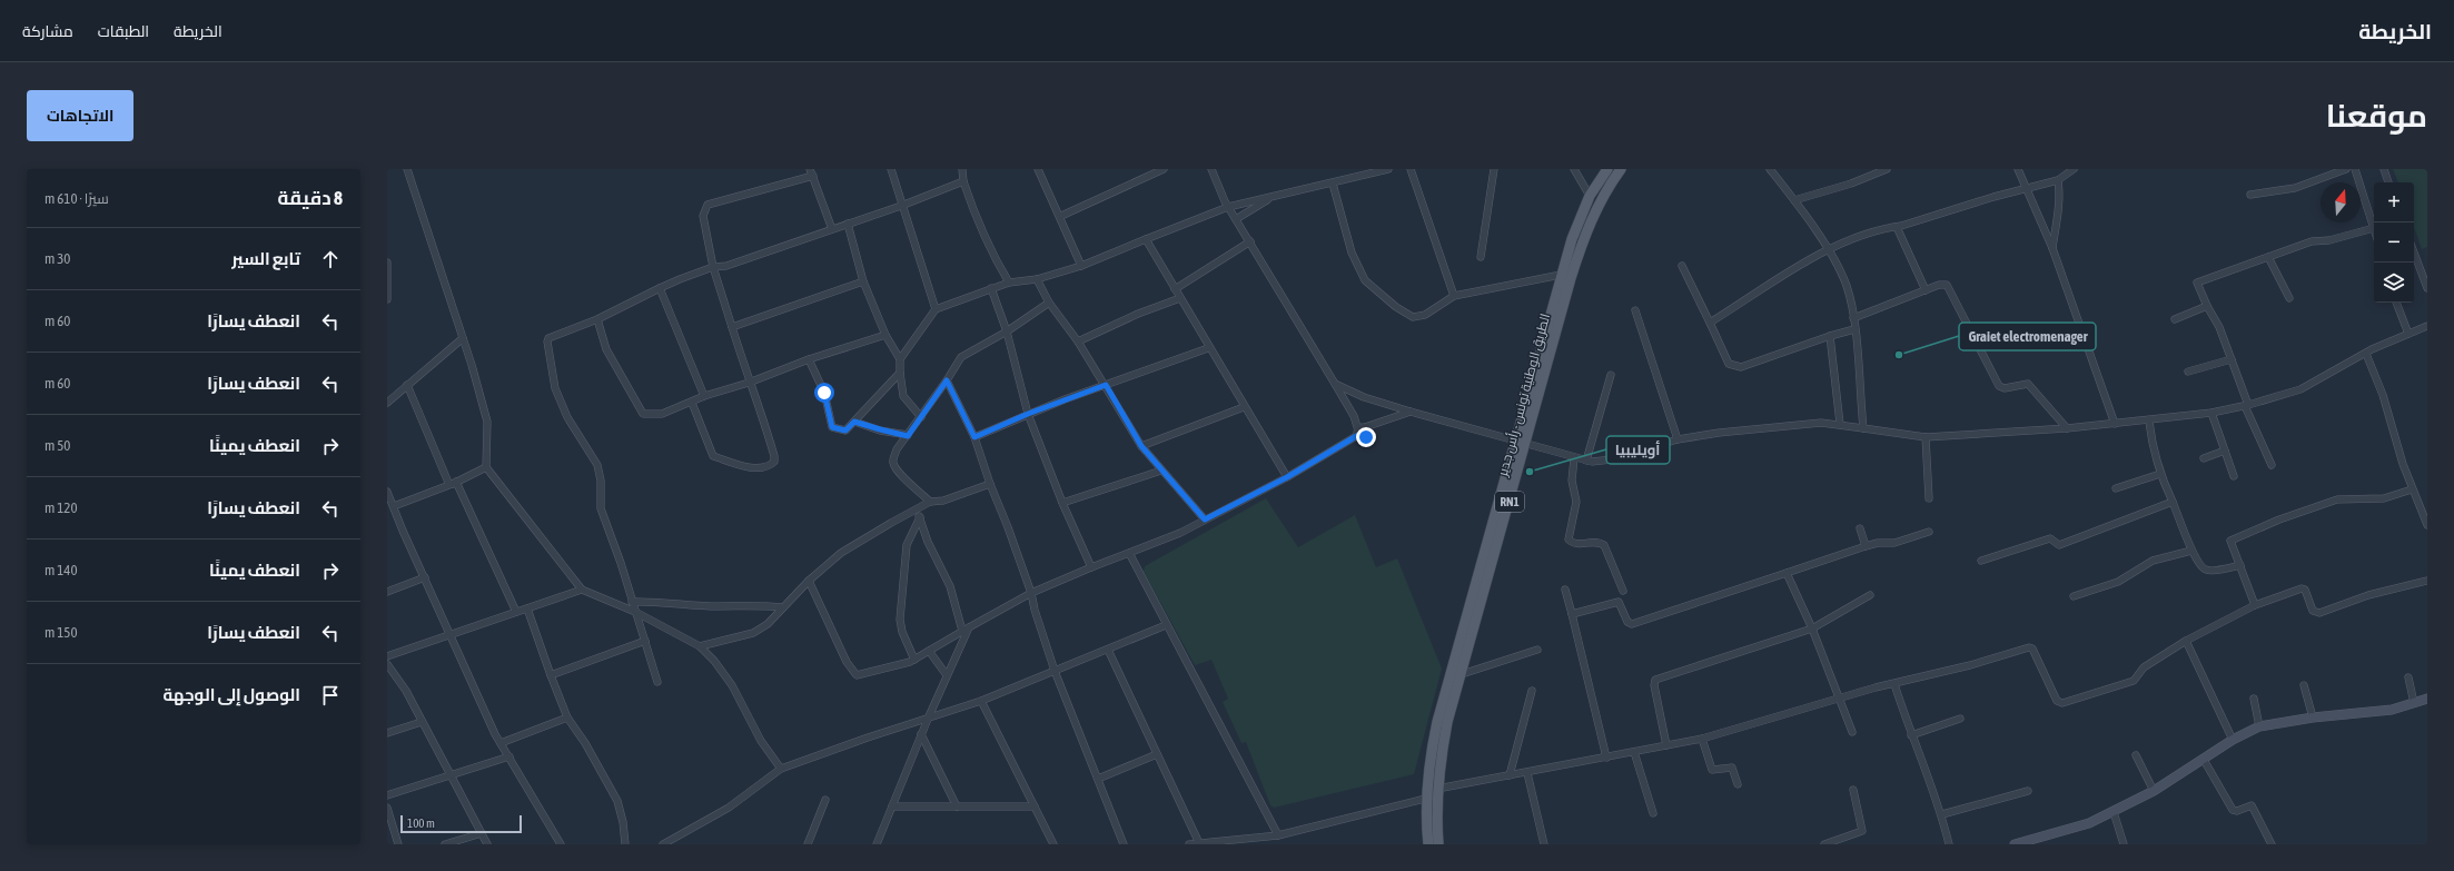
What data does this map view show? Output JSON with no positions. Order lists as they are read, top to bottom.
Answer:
{
  "streets": {
    "main road": ["الطريق الوطنية تونس - رأس جدير", "RN1"]
  },
  "places": ["Graiet electromenager", "أويليبيا"],
  "scale_bar": "100 m",
  "north": "top",
  "page": {
    "header": "الخريطة",
    "nav": ["الخريطة", "الطبقات", "مشاركة"],
    "title": "موقعنا",
    "buttons": "الاتجاهات",
    "heading": ["8 دقيقة", "سيرًا · 610 m"],
    "map_buttons": ["+", "−"],
    "list": [
      ["تابع السير", "30 m"],
      ["انعطف يسارًا", "60 m"],
      ["انعطف يسارًا", "60 m"],
      ["انعطف يمينًا", "50 m"],
      ["انعطف يسارًا", "120 m"],
      ["انعطف يمينًا", "140 m"],
      ["انعطف يسارًا", "150 m"],
      "الوصول إلى الوجهة"
    ],
    "scale": "100 m"
  }
}
